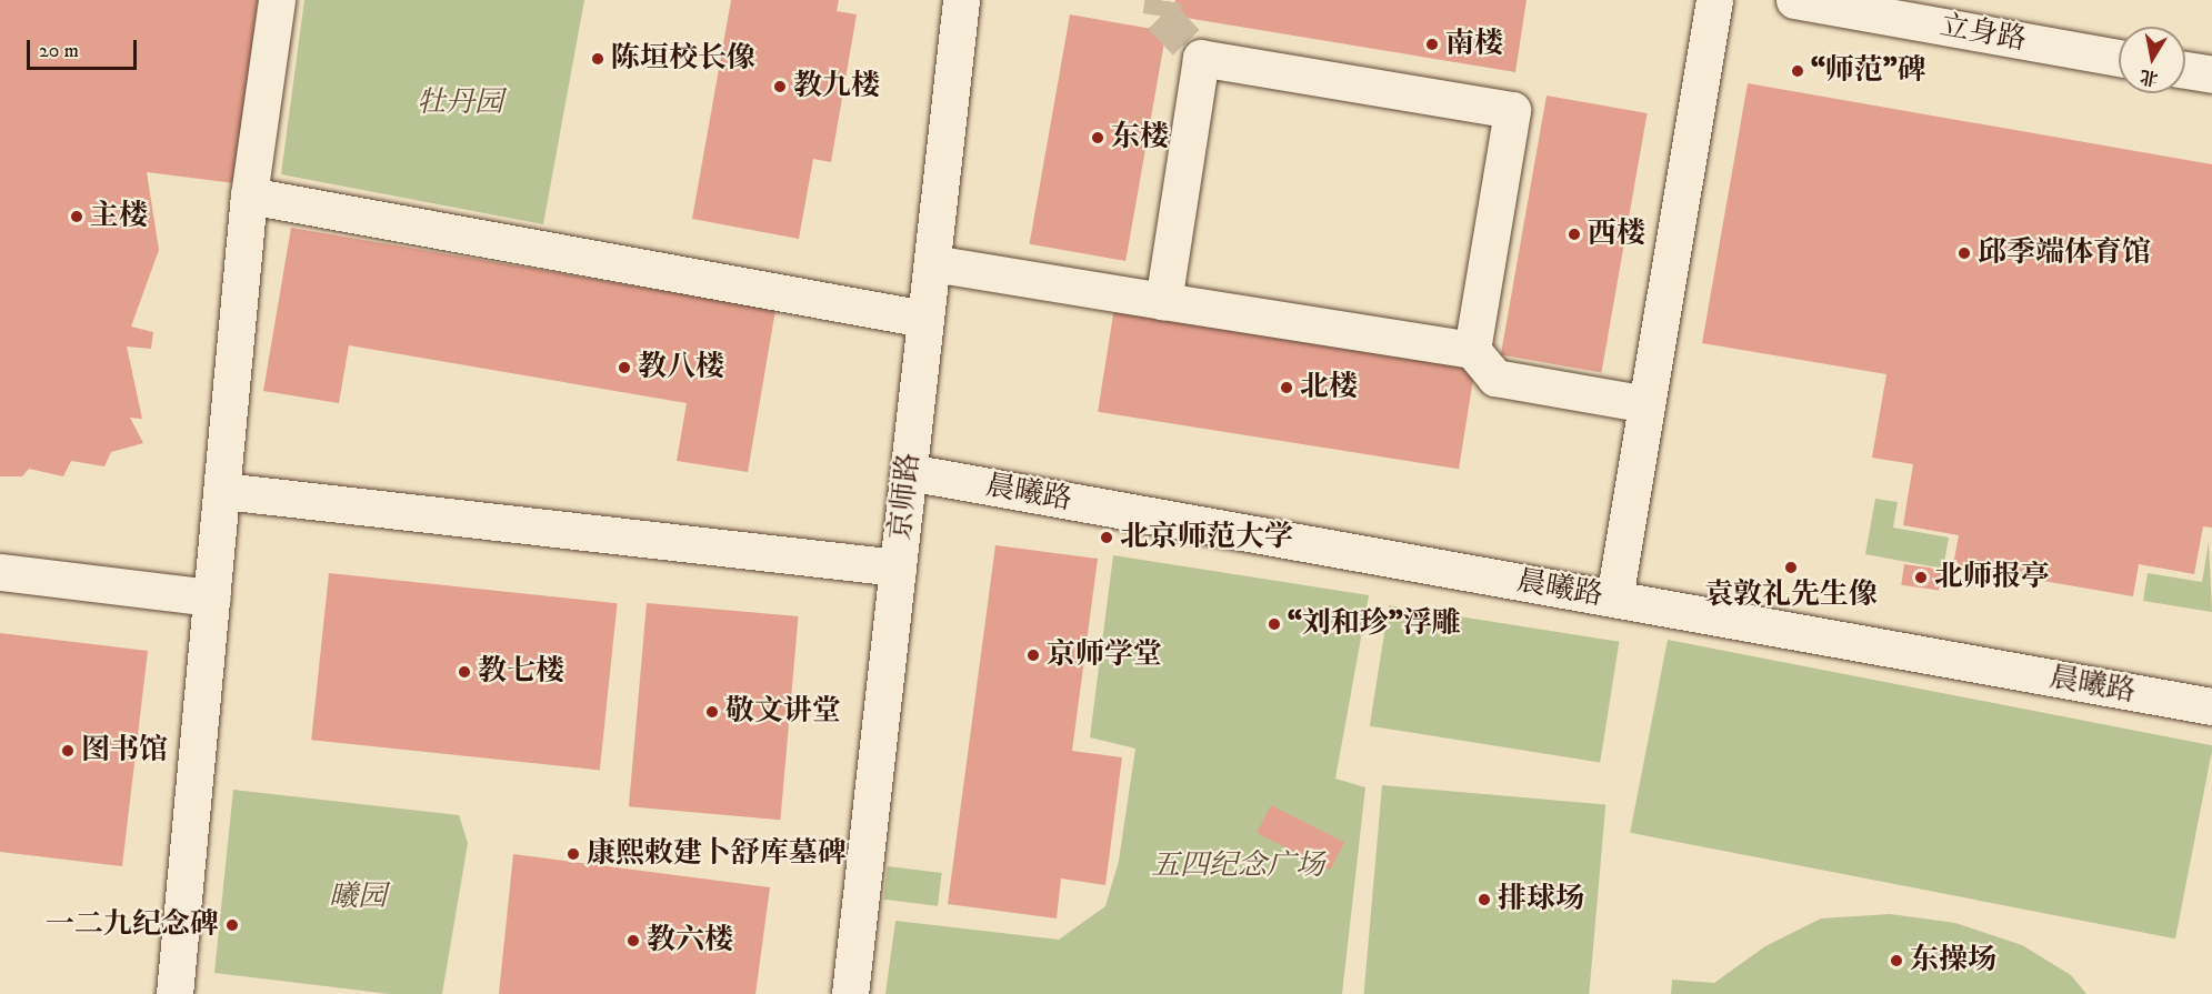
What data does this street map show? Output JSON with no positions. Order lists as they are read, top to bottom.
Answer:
{
  "streets": {
    "street": ["立身路", "晨曦路", "京师路"]
  },
  "crossings": [
    ["晨曦路", "京师路"]
  ],
  "parks": ["牡丹园", "五四纪念广场", "曦园"],
  "places": [
    "南楼",
    "陈垣校长像",
    "“师范”碑",
    "教九楼",
    "东楼",
    "主楼",
    "西楼",
    "邱季端体育馆",
    "教八楼",
    "北楼",
    "北京师范大学",
    "袁敦礼先生像",
    "北师报亭",
    "“刘和珍”浮雕",
    "京师学堂",
    "教七楼",
    "敬文讲堂",
    "图书馆",
    "康熙敕建卜舒库墓碑",
    "排球场",
    "一二九纪念碑",
    "教六楼",
    "东操场"
  ],
  "scale_bar": "20 m",
  "north": "bottom"
}
